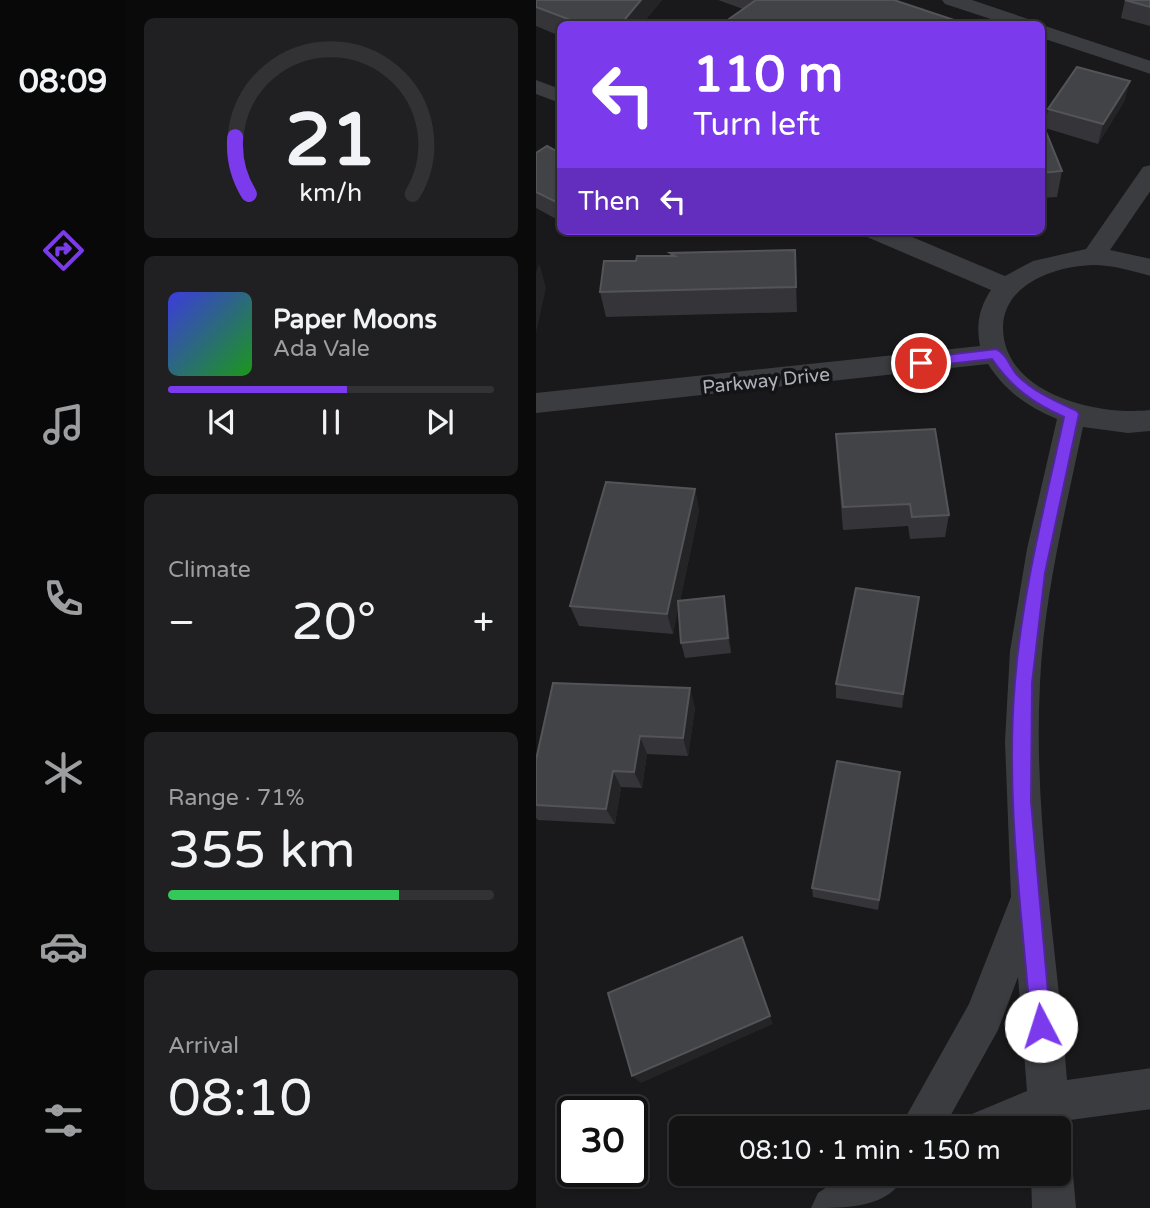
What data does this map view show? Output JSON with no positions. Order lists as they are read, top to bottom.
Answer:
{
  "streets": {
    "street": ["Parkway Drive"]
  },
  "page": {
    "tabs": "08:09",
    "turn": ["110 m", "Turn left"],
    "then": "Then",
    "song": ["Paper Moons", "Ada Vale"],
    "tile": [
      "Climate",
      ["Range · 71%", "355 km"],
      ["Arrival", "08:10"]
    ],
    "heat": ["−", "20°", "+"],
    "limit": "30",
    "trip": "08:10 · 1 min · 150 m",
    "gauge": ["21", "km/h"]
  }
}
